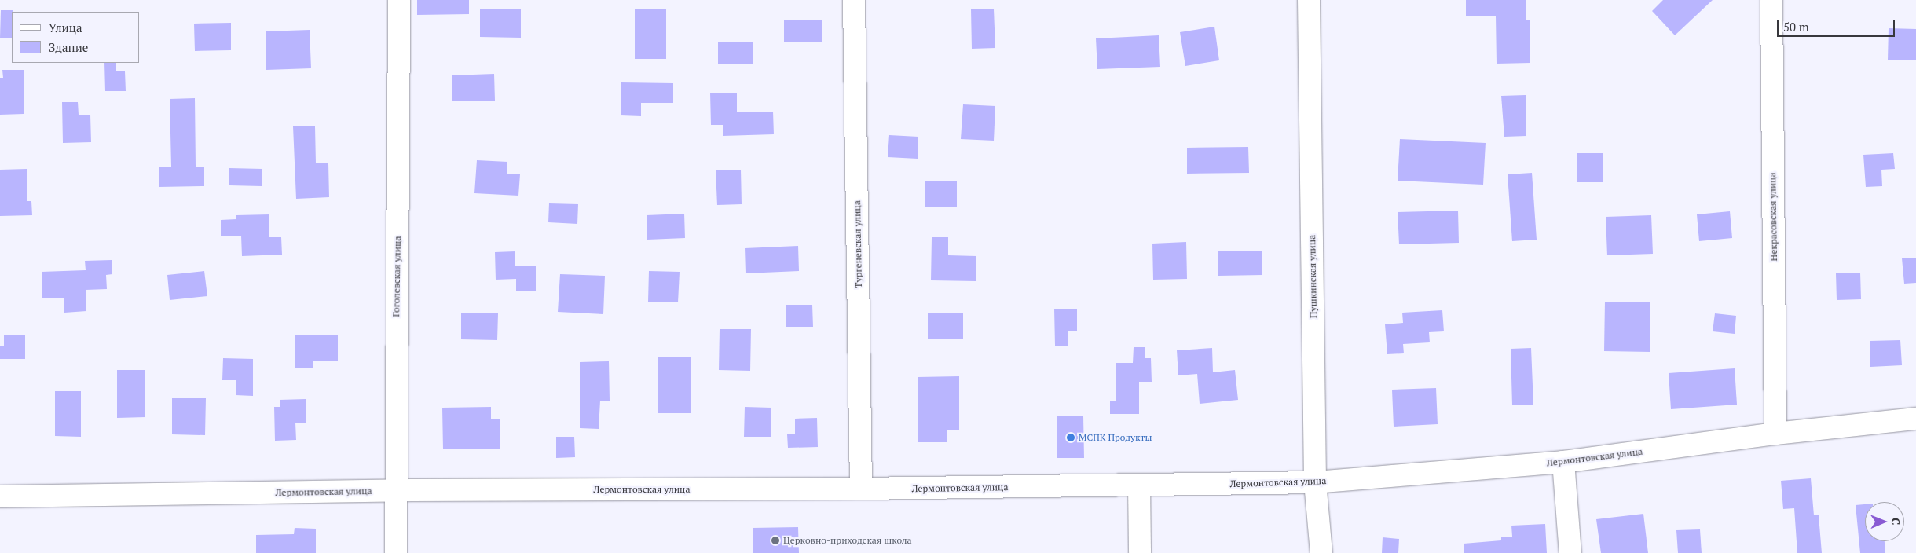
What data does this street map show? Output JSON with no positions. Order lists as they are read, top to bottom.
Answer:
{
  "streets": {
    "street": [
      "Некрасовская улица",
      "Тургеневская улица",
      "Гоголевская улица",
      "Пушкинская улица",
      "Лермонтовская улица"
    ]
  },
  "crossings": [
    ["Некрасовская улица", "Лермонтовская улица"],
    ["Тургеневская улица", "Лермонтовская улица"],
    ["Гоголевская улица", "Лермонтовская улица"],
    ["Пушкинская улица", "Лермонтовская улица"]
  ],
  "places": ["МСПК Продукты", "Церковно-приходская школа"],
  "legend": ["Улица", "Здание"],
  "scale_bar": "50 m",
  "north": "right"
}
